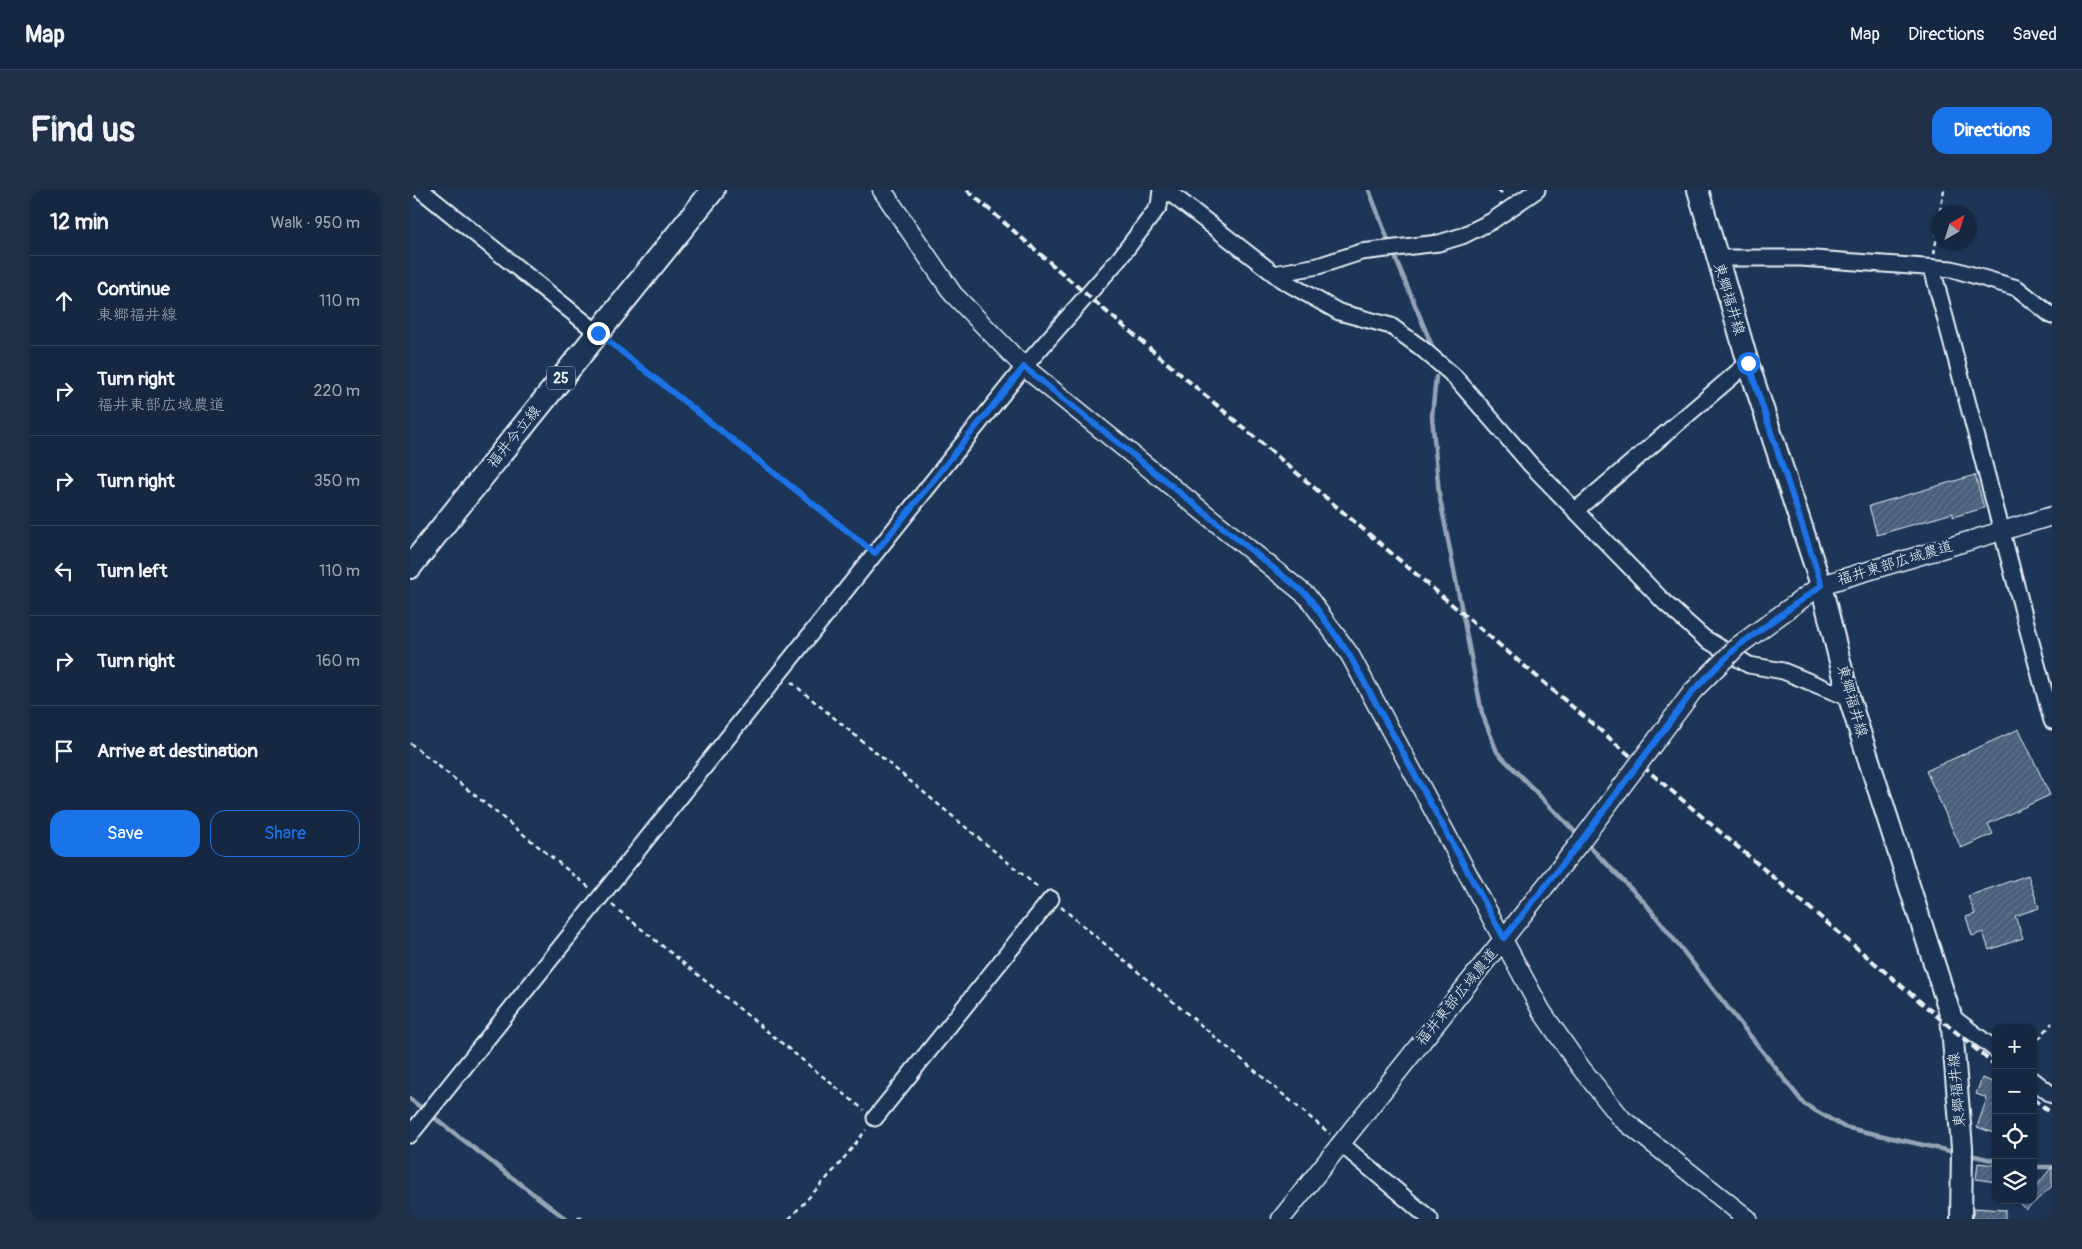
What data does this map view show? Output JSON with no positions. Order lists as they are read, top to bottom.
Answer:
{
  "streets": {
    "main road": ["東郷福井線", "25", "福井今立線"],
    "street": ["福井東部広域農道"]
  },
  "crossings": [
    ["東郷福井線", "福井東部広域農道"]
  ],
  "north": "top right",
  "page": {
    "header": "Map",
    "nav": ["Map", "Directions", "Saved"],
    "buttons": [
      "Directions",
      ["Save", "Share"]
    ],
    "title": "Find us",
    "heading": ["12 min", "Walk · 950 m"],
    "list": [
      ["Continue", "東郷福井線", "110 m"],
      ["Turn right", "福井東部広域農道", "220 m"],
      ["Turn right", "350 m"],
      ["Turn left", "110 m"],
      ["Turn right", "160 m"],
      "Arrive at destination"
    ],
    "map_buttons": ["+", "−"]
  }
}
